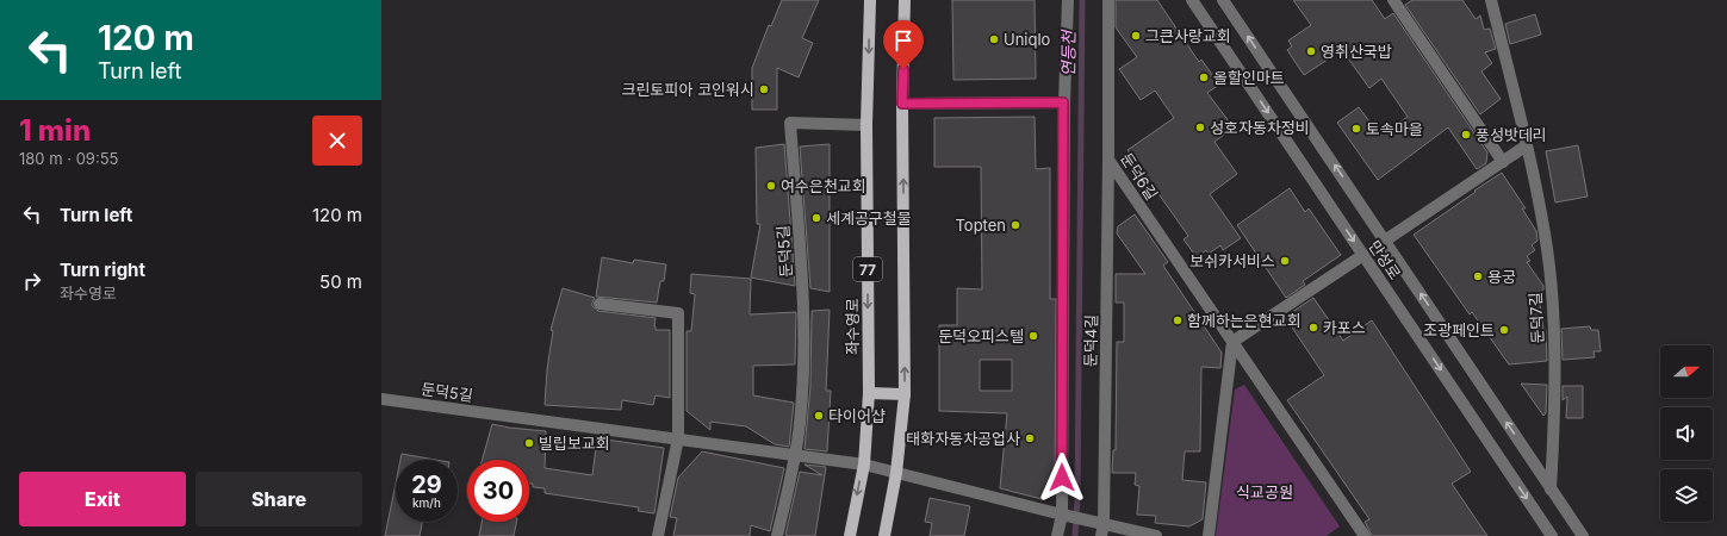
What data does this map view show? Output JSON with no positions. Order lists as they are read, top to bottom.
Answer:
{
  "streets": {
    "main road": ["77", "좌수영로"],
    "street": [
      "둔덕6길",
      "둔덕5길",
      "만성로",
      "둔덕7길",
      "둔덕4길"
    ]
  },
  "crossings": [
    ["둔덕6길", "둔덕4길"],
    ["둔덕5길", "좌수영로"],
    ["만성로", "둔덕7길"]
  ],
  "water": ["연등천"],
  "parks": ["식교공원"],
  "places": [
    "그큰사랑교회",
    "Uniqlo",
    "영취산국밥",
    "올할인마트",
    "크린토피아 코인워시",
    "성호자동차정비",
    "토속마을",
    "풍성밧데리",
    "여수은천교회",
    "세계공구철물",
    "Topten",
    "보쉬카서비스",
    "용궁",
    "함께하는은현교회",
    "카포스",
    "조광페인트",
    "둔덕오피스텔",
    "타이어샵",
    "태화자동차공업사",
    "빌립보교회"
  ],
  "north": "right",
  "page": {
    "turn": ["120 m", "Turn left"],
    "heading": ["1 min", "180 m · 09:55"],
    "list": [
      {
        "name": "Turn left",
        "value": "120 m"
      },
      {
        "name": "Turn right",
        "note": "좌수영로",
        "value": "50 m"
      }
    ],
    "speed": "29 km/h",
    "limit": "30",
    "buttons": ["Exit", "Share"]
  }
}
